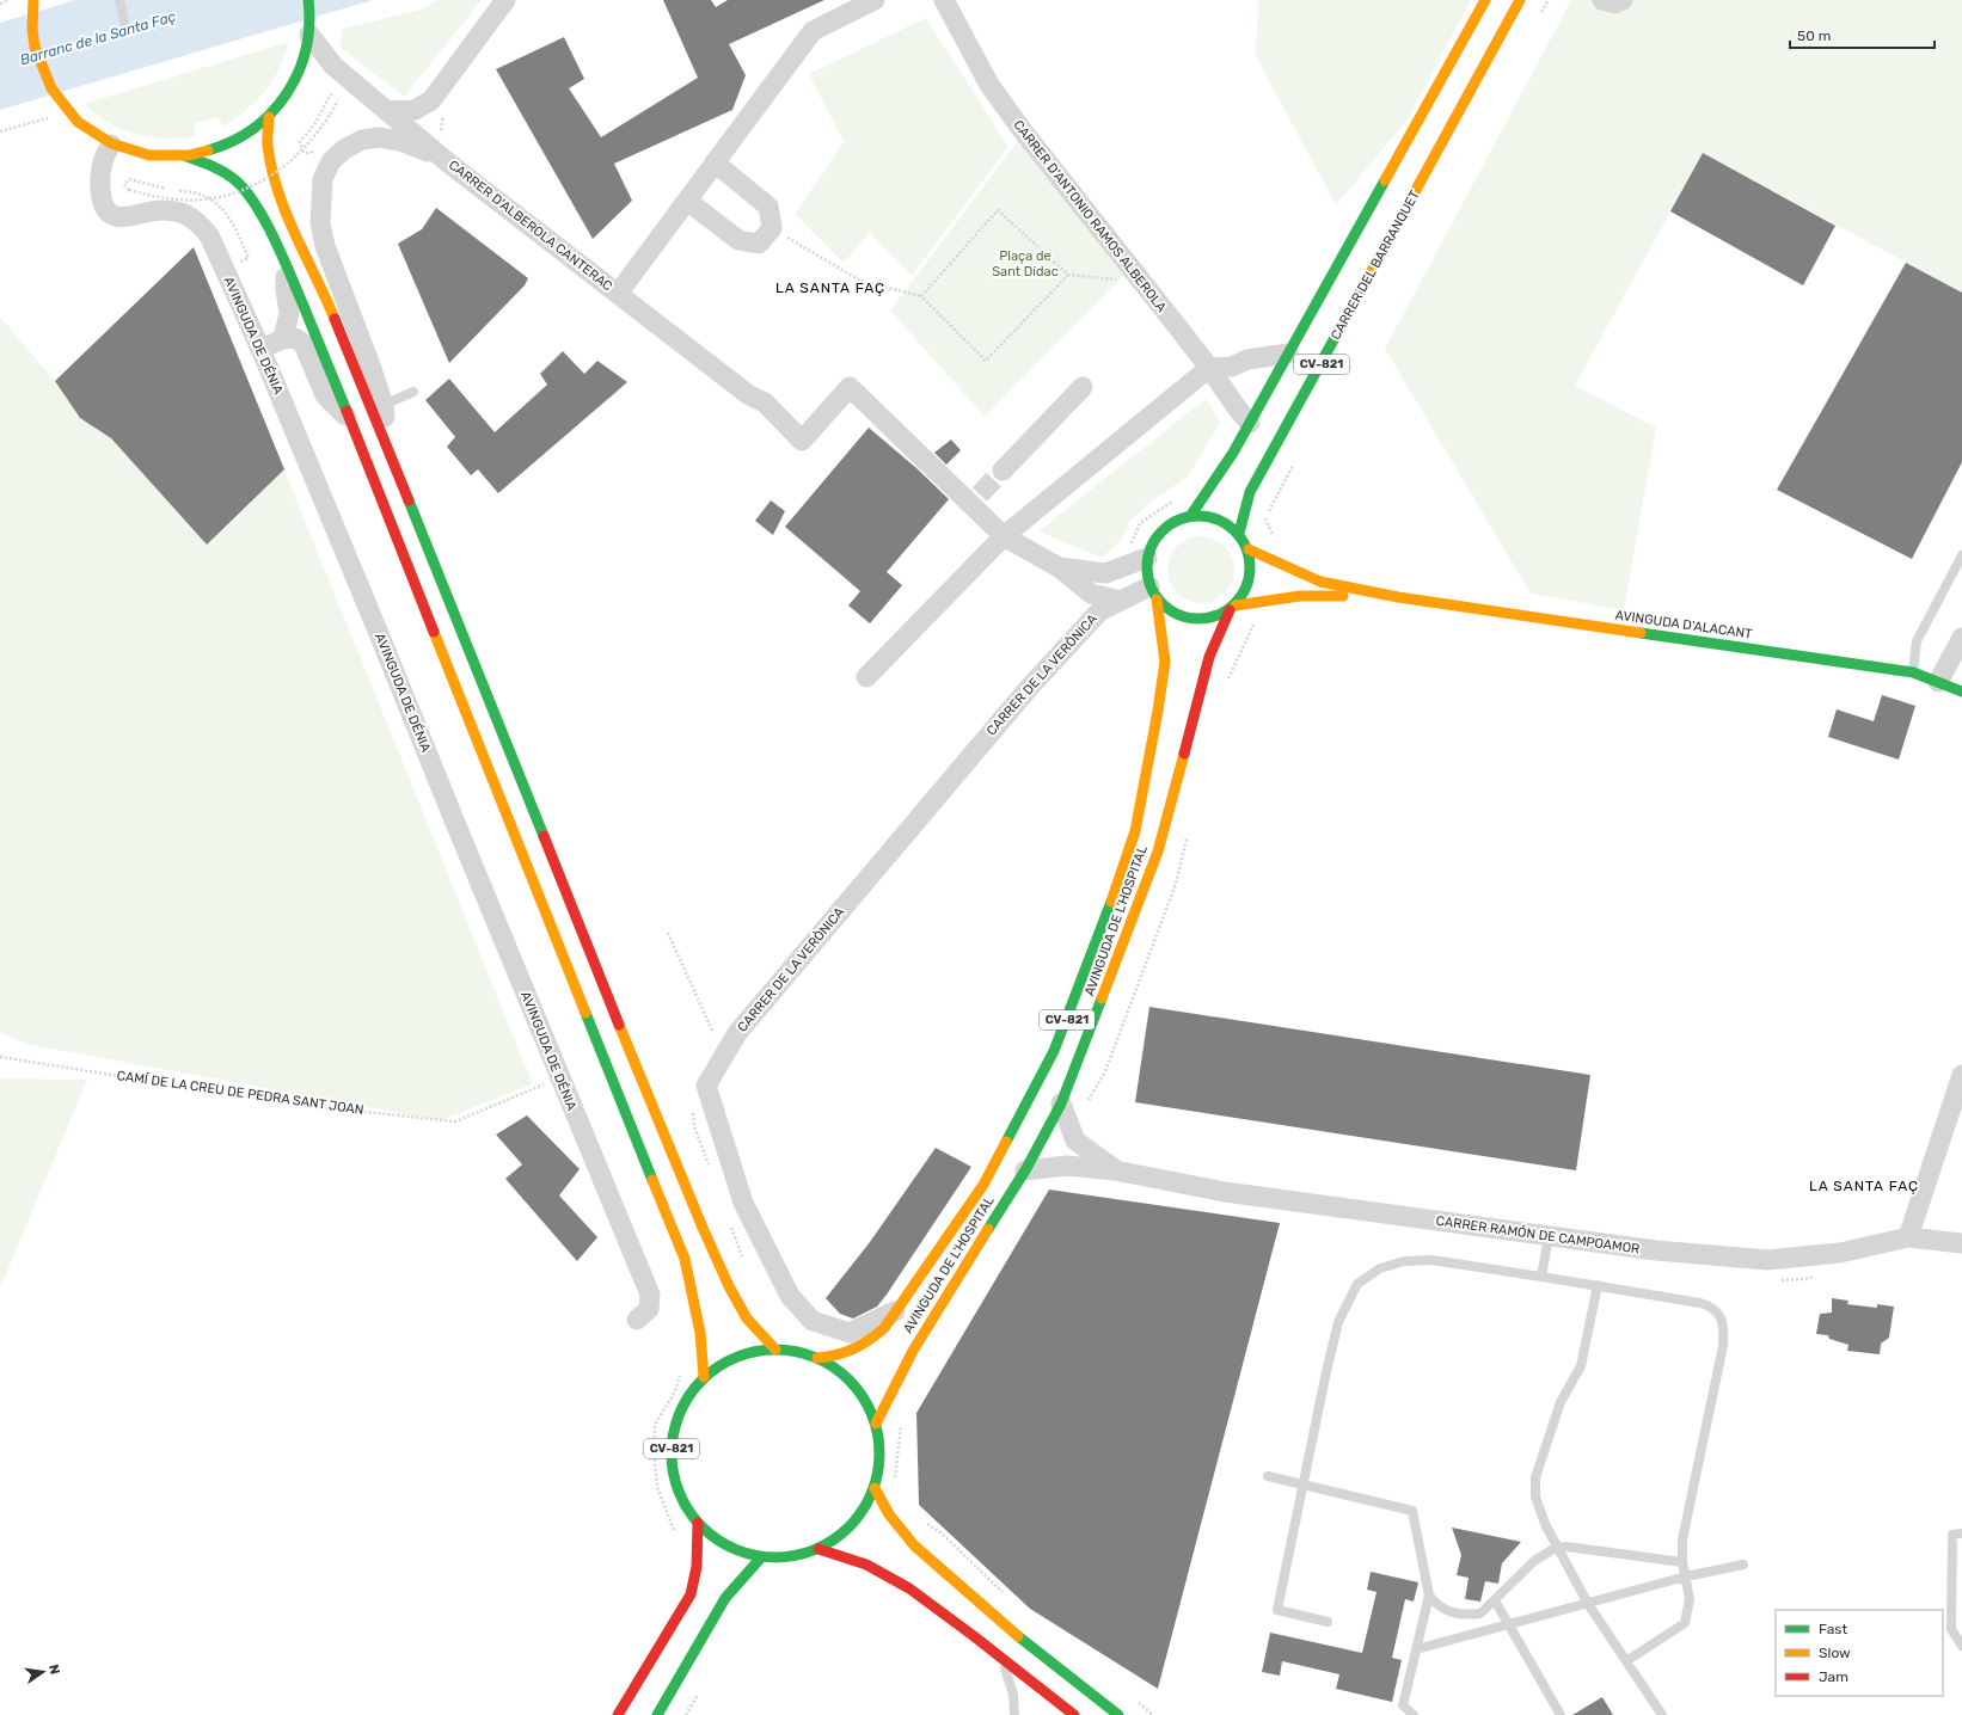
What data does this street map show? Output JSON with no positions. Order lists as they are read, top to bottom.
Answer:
{
  "streets": {
    "main road": [
      "CARRER DEL BARRANQUET",
      "CV-821",
      "AVINGUDA D'ALACANT",
      "AVINGUDA DE L'HOSPITAL"
    ],
    "street": [
      "CARRER D'ANTONIO RAMOS ALBEROLA",
      "CARRER D'ALBEROLA CANTERAC",
      "AVINGUDA DE DÉNIA",
      "CARRER DE LA VERÒNICA",
      "CARRER RAMÓN DE CAMPOAMOR"
    ],
    "path": ["CAMÍ DE LA CREU DE PEDRA SANT JOAN"]
  },
  "crossings": [
    ["CARRER D'ANTONIO RAMOS ALBEROLA", "CV-821"],
    ["CARRER DEL BARRANQUET", "CV-821"],
    ["CARRER DEL BARRANQUET", "AVINGUDA D'ALACANT"],
    ["CARRER DEL BARRANQUET", "CARRER DE LA VERÒNICA"],
    ["CARRER DEL BARRANQUET", "AVINGUDA DE L'HOSPITAL"],
    ["AVINGUDA DE DÉNIA", "CAMÍ DE LA CREU DE PEDRA SANT JOAN"],
    ["CV-821", "AVINGUDA D'ALACANT"],
    ["CV-821", "CARRER DE LA VERÒNICA"],
    ["CV-821", "AVINGUDA DE L'HOSPITAL"],
    ["AVINGUDA D'ALACANT", "CARRER DE LA VERÒNICA"],
    ["AVINGUDA D'ALACANT", "AVINGUDA DE L'HOSPITAL"],
    ["CARRER DE LA VERÒNICA", "AVINGUDA DE L'HOSPITAL"],
    ["AVINGUDA DE L'HOSPITAL", "CARRER RAMÓN DE CAMPOAMOR"]
  ],
  "districts": ["LA SANTA FAÇ", "LA SANTA FAÇ"],
  "water": ["Barranc de la Santa Faç"],
  "parks": ["Plaça de Sant Dídac"],
  "legend": ["Fast", "Slow", "Jam"],
  "scale_bar": "50 m",
  "north": "right"
}
